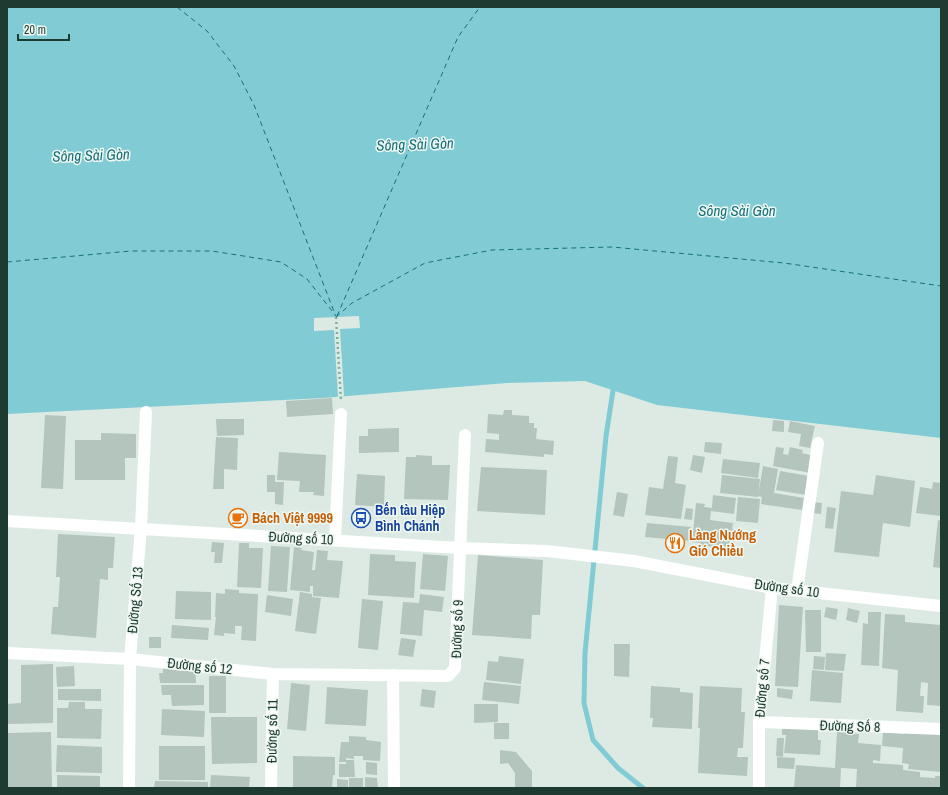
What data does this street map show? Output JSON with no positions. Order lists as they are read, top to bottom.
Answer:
{
  "streets": {
    "street": [
      "Đường số 10",
      "Đường Số 13",
      "Đường số 9",
      "Đường số 12",
      "Đường số 7",
      "Đường Số 8",
      "Đường số 11"
    ]
  },
  "crossings": [
    ["Đường số 10", "Đường Số 13"],
    ["Đường số 10", "Đường số 9"],
    ["Đường số 10", "Đường số 7"],
    ["Đường Số 13", "Đường số 12"],
    ["Đường số 9", "Đường số 12"],
    ["Đường số 12", "Đường số 11"],
    ["Đường số 7", "Đường Số 8"]
  ],
  "water": ["Sông Sài Gòn"],
  "places": {
    "cafe": ["Bách Việt 9999"],
    "bus stop": ["Bến tàu Hiệp Bình Chánh"],
    "restaurant": ["Làng Nướng Gió Chiều"]
  },
  "scale_bar": "20 m"
}
